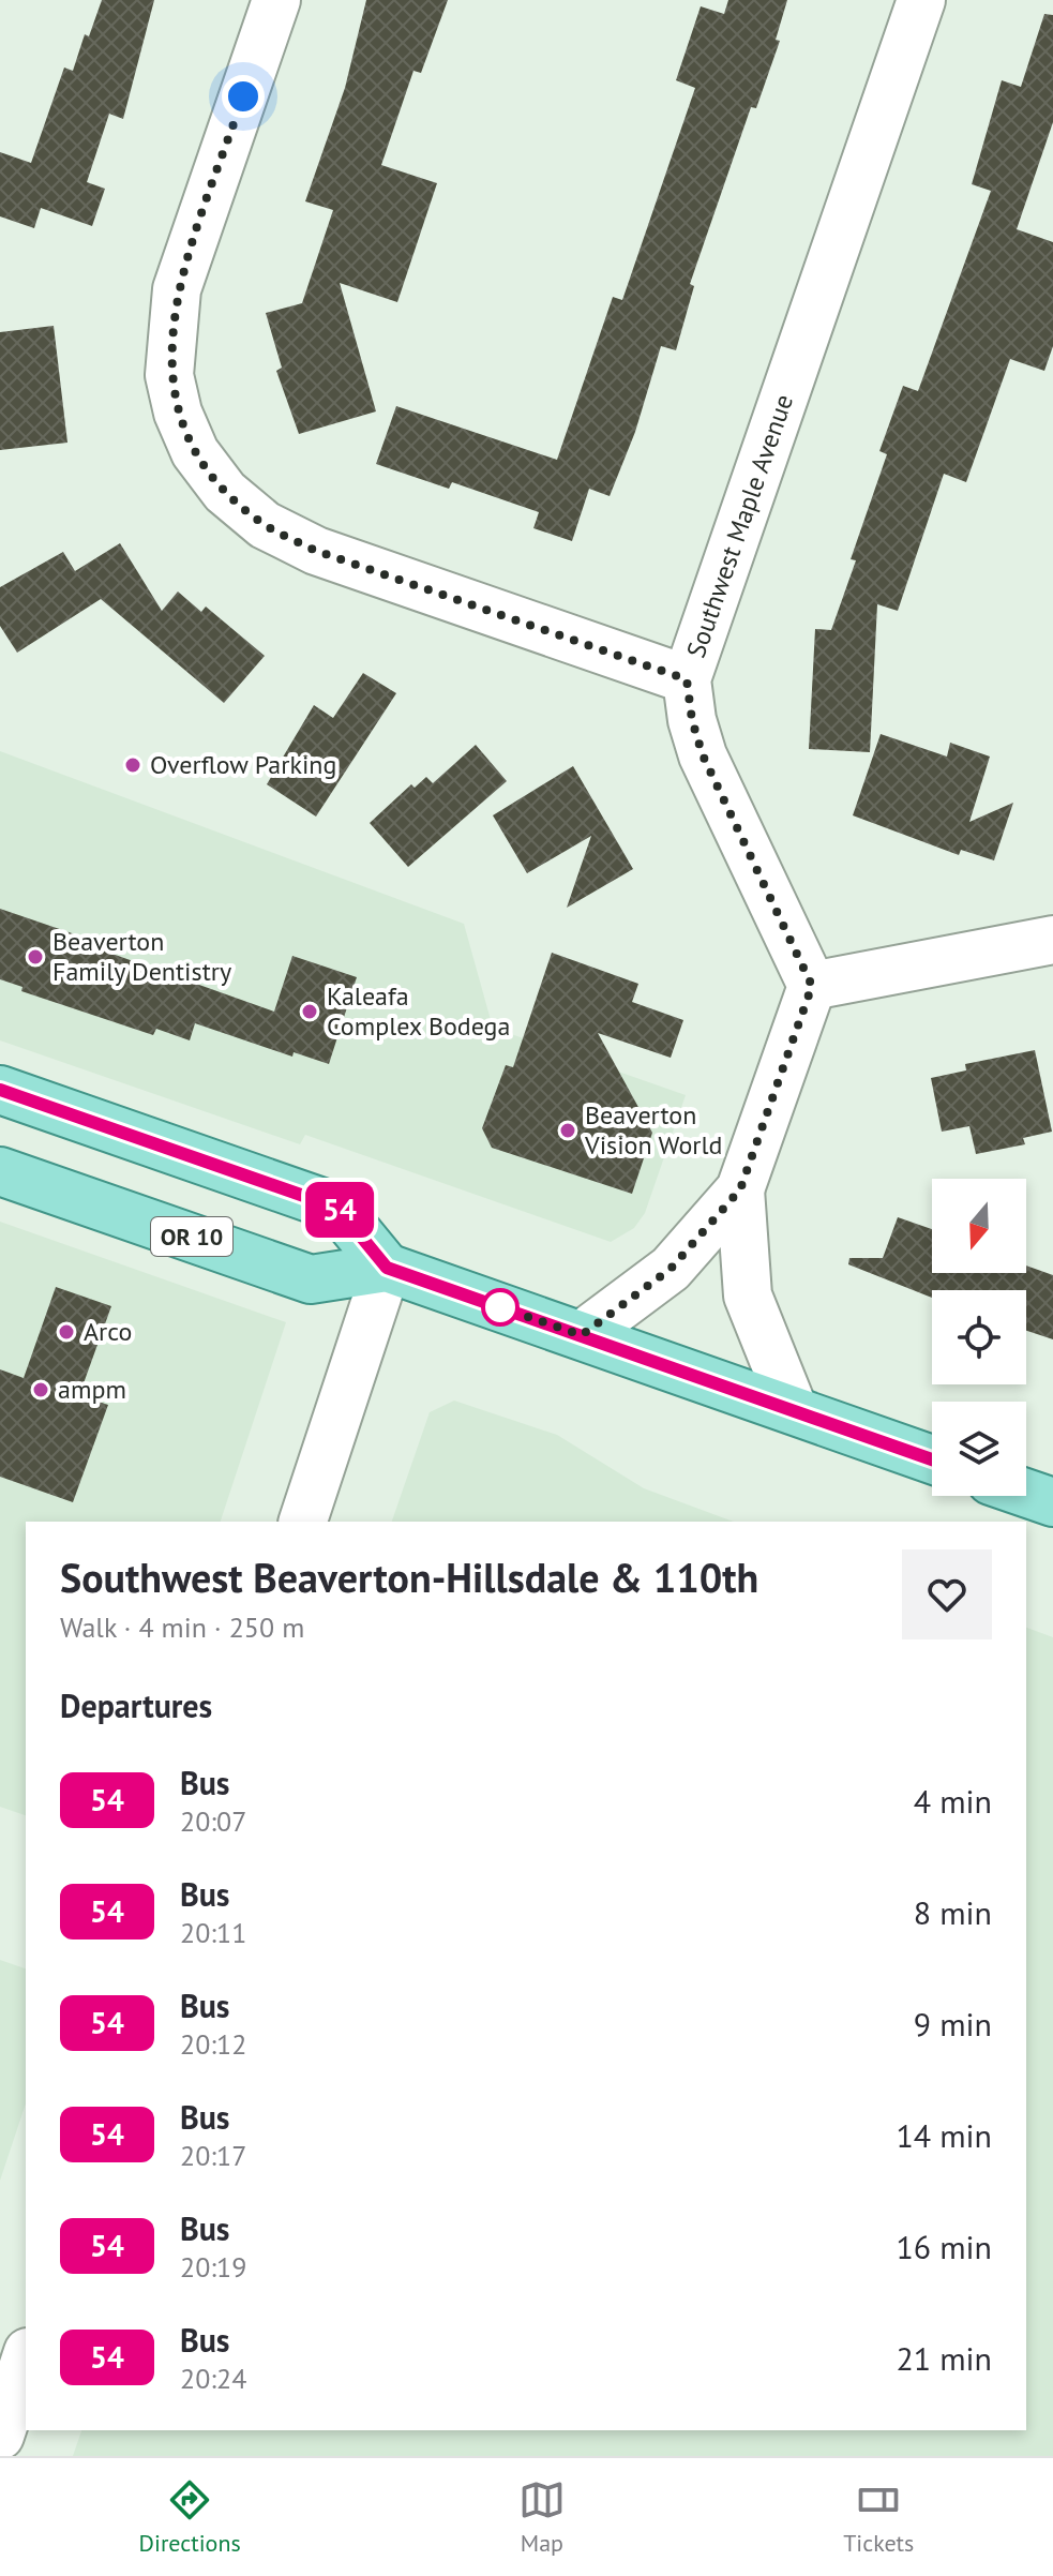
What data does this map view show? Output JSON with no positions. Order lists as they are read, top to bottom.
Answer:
{
  "streets": {
    "main road": ["OR 10"],
    "street": ["Southwest Maple Avenue"]
  },
  "places": [
    "Overflow Parking",
    "Beaverton Family Dentistry",
    "Kaleafa Complex Bodega",
    "Beaverton Vision World",
    "Arco",
    "ampm"
  ],
  "lines": ["bus line 54"],
  "north": "bottom",
  "page": {
    "on_map": "54",
    "heading": [
      ["Southwest Beaverton-Hillsdale & 110th", "Walk · 4 min · 250 m"],
      "Departures"
    ],
    "list": [
      {
        "mark": "54",
        "name": "Bus",
        "note": "20:07",
        "value": "4 min"
      },
      {
        "mark": "54",
        "name": "Bus",
        "note": "20:11",
        "value": "8 min"
      },
      {
        "mark": "54",
        "name": "Bus",
        "note": "20:12",
        "value": "9 min"
      },
      {
        "mark": "54",
        "name": "Bus",
        "note": "20:17",
        "value": "14 min"
      },
      {
        "mark": "54",
        "name": "Bus",
        "note": "20:19",
        "value": "16 min"
      },
      {
        "mark": "54",
        "name": "Bus",
        "note": "20:24",
        "value": "21 min"
      }
    ],
    "tabs": ["Directions", "Map", "Tickets"]
  }
}
